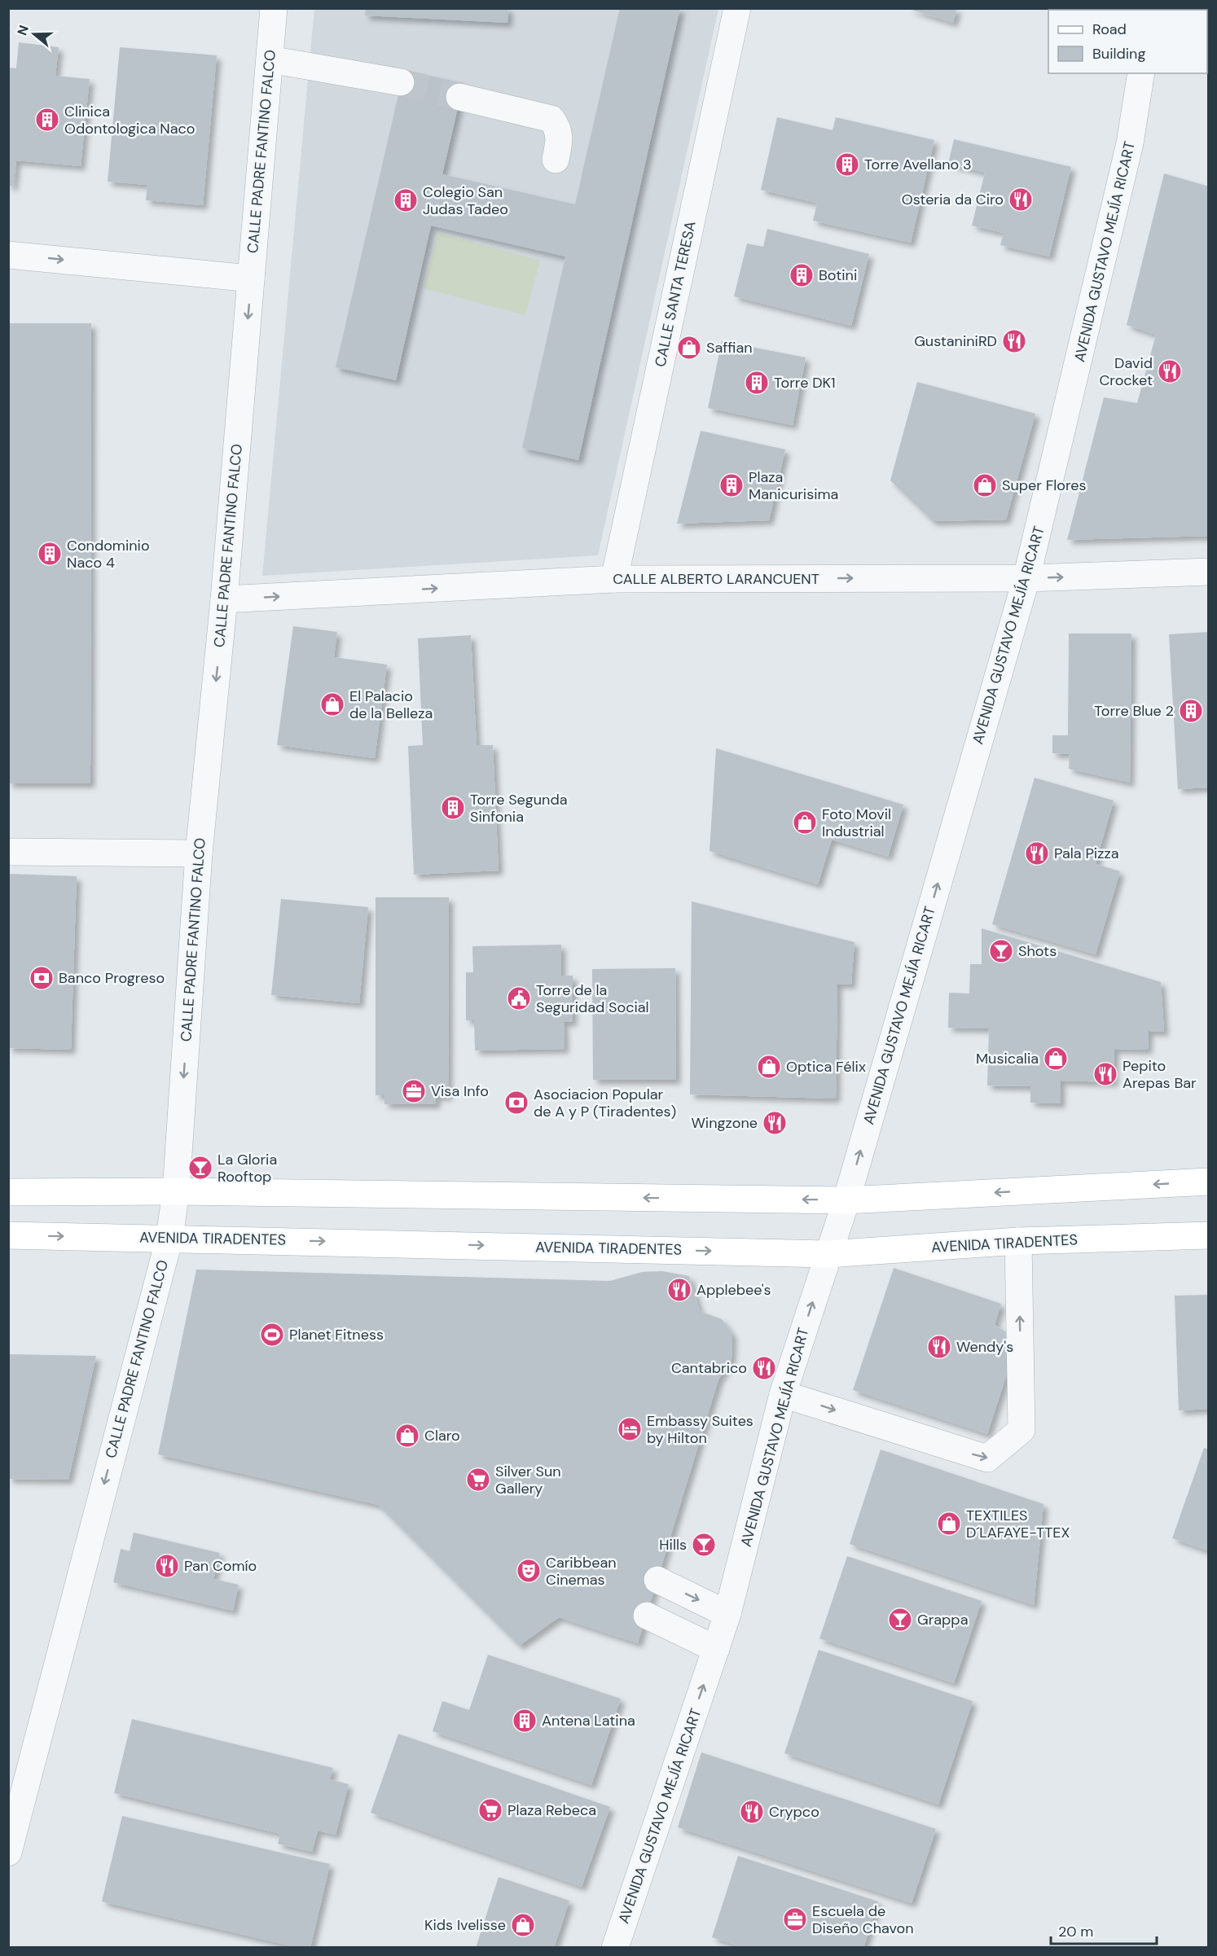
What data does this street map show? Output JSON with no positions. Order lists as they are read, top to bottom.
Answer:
{
  "streets": {
    "main road": ["AVENIDA TIRADENTES"],
    "street": [
      "CALLE PADRE FANTINO FALCO",
      "AVENIDA GUSTAVO MEJÍA RICART",
      "CALLE SANTA TERESA",
      "CALLE ALBERTO LARANCUENT"
    ]
  },
  "crossings": [
    ["CALLE PADRE FANTINO FALCO", "CALLE ALBERTO LARANCUENT"],
    ["CALLE PADRE FANTINO FALCO", "AVENIDA TIRADENTES"],
    ["AVENIDA GUSTAVO MEJÍA RICART", "CALLE ALBERTO LARANCUENT"],
    ["AVENIDA GUSTAVO MEJÍA RICART", "AVENIDA TIRADENTES"],
    ["CALLE SANTA TERESA", "CALLE ALBERTO LARANCUENT"]
  ],
  "one_way": ["CALLE PADRE FANTINO FALCO", "AVENIDA GUSTAVO MEJÍA RICART", "CALLE ALBERTO LARANCUENT"],
  "places": {
    "building": [
      "Clinica Odontologica Naco",
      "Torre Avellano 3",
      "Colegio San Judas Tadeo",
      "Botini",
      "Torre DK1",
      "Plaza Manicurisima",
      "Condominio Naco 4",
      "Torre Blue 2",
      "Torre Segunda Sinfonia",
      "Antena Latina"
    ],
    "restaurant": [
      "Osteria da Ciro",
      "GustaniniRD",
      "David Crocket",
      "Pala Pizza",
      "Pepito Arepas Bar",
      "Wingzone",
      "Applebee's",
      "Wendy's",
      "Cantabrico",
      "Pan Comío",
      "Crypco"
    ],
    "shop": [
      "Saffian",
      "Super Flores",
      "El Palacio de la Belleza",
      "Foto Movil Industrial",
      "Musicalia",
      "Optica Félix",
      "Claro",
      "TEXTILES D´LAFAYE-TTEX",
      "Kids Ivelisse"
    ],
    "bar": [
      "Shots",
      "La Gloria Rooftop",
      "Hills",
      "Grappa"
    ],
    "bank": ["Banco Progreso", "Asociacion Popular de A y P (Tiradentes)"],
    "public building": ["Torre de la Seguridad Social"],
    "office": ["Visa Info", "Escuela de Diseño Chavon"],
    "sports": ["Planet Fitness"],
    "hotel": ["Embassy Suites by Hilton"],
    "supermarket": ["Silver Sun Gallery", "Plaza Rebeca"],
    "theatre": ["Caribbean Cinemas"]
  },
  "legend": ["Road", "Building"],
  "scale_bar": "20 m",
  "north": "left"
}
